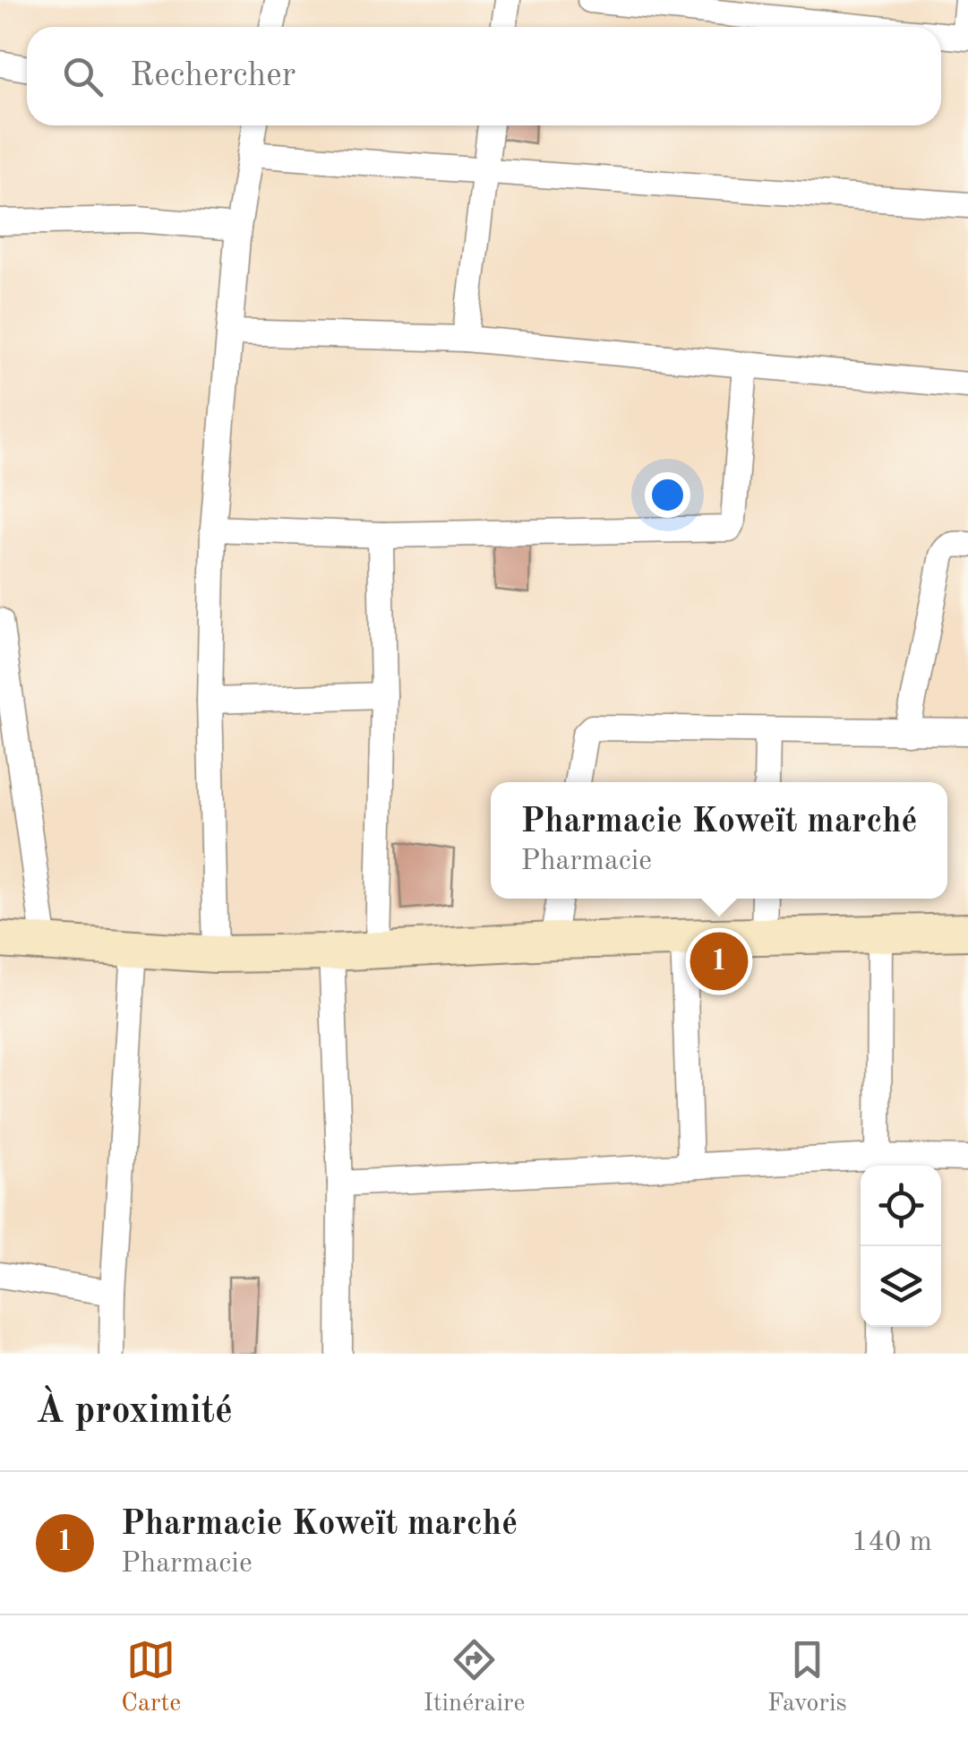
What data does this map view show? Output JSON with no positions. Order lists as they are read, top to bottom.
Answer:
{
  "page": {
    "search": "Rechercher",
    "popup": ["Pharmacie Koweït marché", "Pharmacie"],
    "pins": "1",
    "heading": "À proximité",
    "list": [
      {
        "mark": "1",
        "name": "Pharmacie Koweït marché",
        "note": "Pharmacie",
        "value": "140 m"
      }
    ],
    "nav": ["Carte", "Itinéraire", "Favoris"]
  }
}
